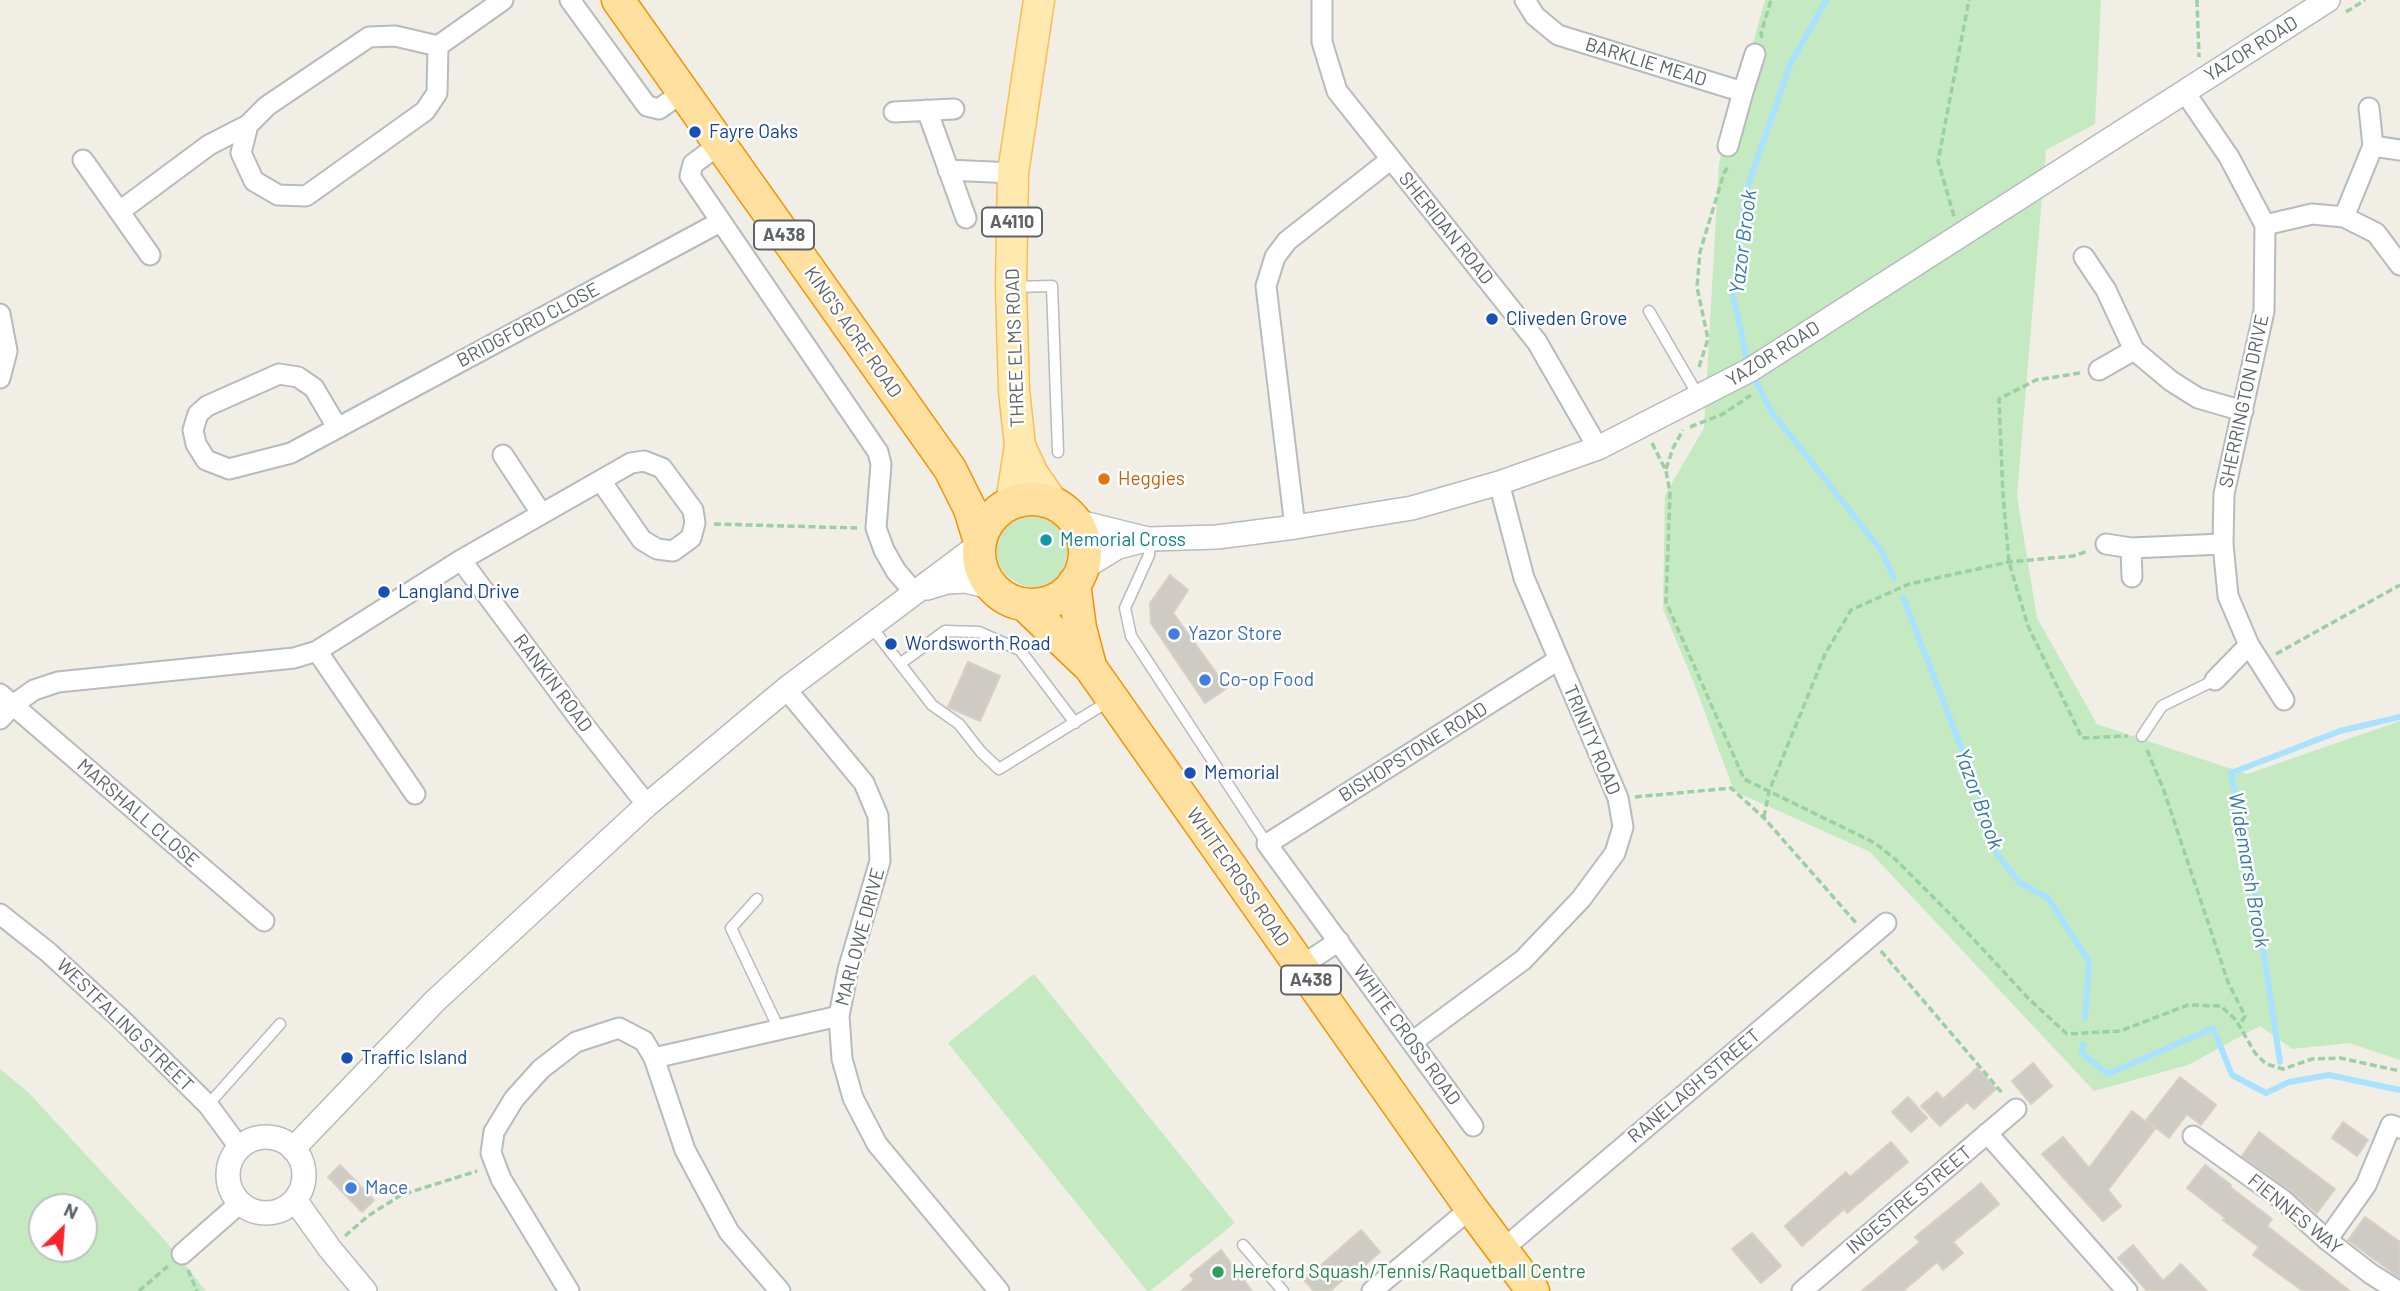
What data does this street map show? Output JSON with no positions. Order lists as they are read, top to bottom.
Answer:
{
  "streets": {
    "highway": ["A438", "KING'S ACRE ROAD", "WHITECROSS ROAD"],
    "main road": ["A4110", "THREE ELMS ROAD"],
    "street": [
      "YAZOR ROAD",
      "BARKLIE MEAD",
      "SHERIDAN ROAD",
      "BRIDGFORD CLOSE",
      "SHERRINGTON DRIVE",
      "RANKIN ROAD",
      "TRINITY ROAD",
      "BISHOPSTONE ROAD",
      "MARSHALL CLOSE",
      "MARLOWE DRIVE",
      "WESTFALING STREET",
      "WHITE CROSS ROAD",
      "RANELAGH STREET",
      "INGESTRE STREET",
      "FIENNES WAY"
    ]
  },
  "crossings": [
    ["YAZOR ROAD", "SHERIDAN ROAD"],
    ["YAZOR ROAD", "A438"],
    ["YAZOR ROAD", "KING'S ACRE ROAD"],
    ["YAZOR ROAD", "THREE ELMS ROAD"],
    ["YAZOR ROAD", "SHERRINGTON DRIVE"],
    ["YAZOR ROAD", "TRINITY ROAD"],
    ["YAZOR ROAD", "WHITECROSS ROAD"],
    ["A438", "KING'S ACRE ROAD"],
    ["A438", "THREE ELMS ROAD"],
    ["A438", "WHITECROSS ROAD"],
    ["KING'S ACRE ROAD", "THREE ELMS ROAD"],
    ["KING'S ACRE ROAD", "WHITECROSS ROAD"],
    ["THREE ELMS ROAD", "WHITECROSS ROAD"],
    ["TRINITY ROAD", "BISHOPSTONE ROAD"],
    ["TRINITY ROAD", "WHITE CROSS ROAD"],
    ["BISHOPSTONE ROAD", "WHITE CROSS ROAD"],
    ["WHITECROSS ROAD", "RANELAGH STREET"]
  ],
  "water": ["Yazor Brook", "Widemarsh Brook"],
  "places": [
    "Fayre Oaks",
    "Cliveden Grove",
    "Heggies",
    "Memorial Cross",
    "Langland Drive",
    "Yazor Store",
    "Wordsworth Road",
    "Co-op Food",
    "Memorial",
    "Traffic Island",
    "Mace",
    "Hereford Squash/Tennis/Raquetball Centre"
  ],
  "north": "top right"
}
